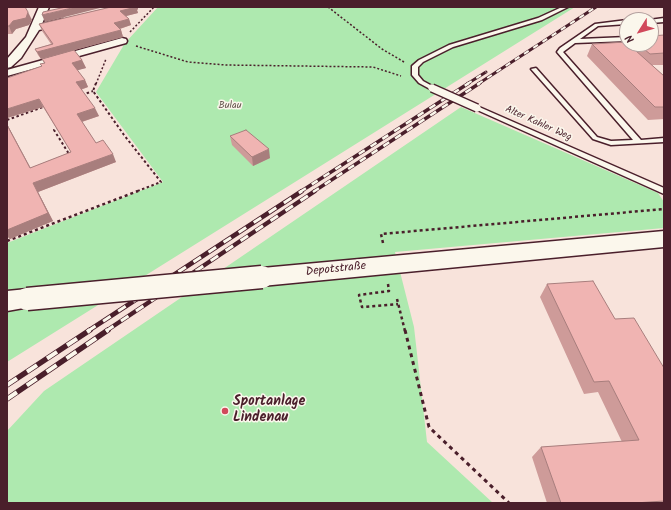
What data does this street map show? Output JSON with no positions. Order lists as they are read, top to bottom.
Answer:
{
  "streets": {
    "main road": ["Depotstraße"],
    "lane": ["Alter Kahler Weg"]
  },
  "parks": ["Bulau"],
  "places": ["Sportanlage Lindenau"],
  "north": "bottom left"
}
